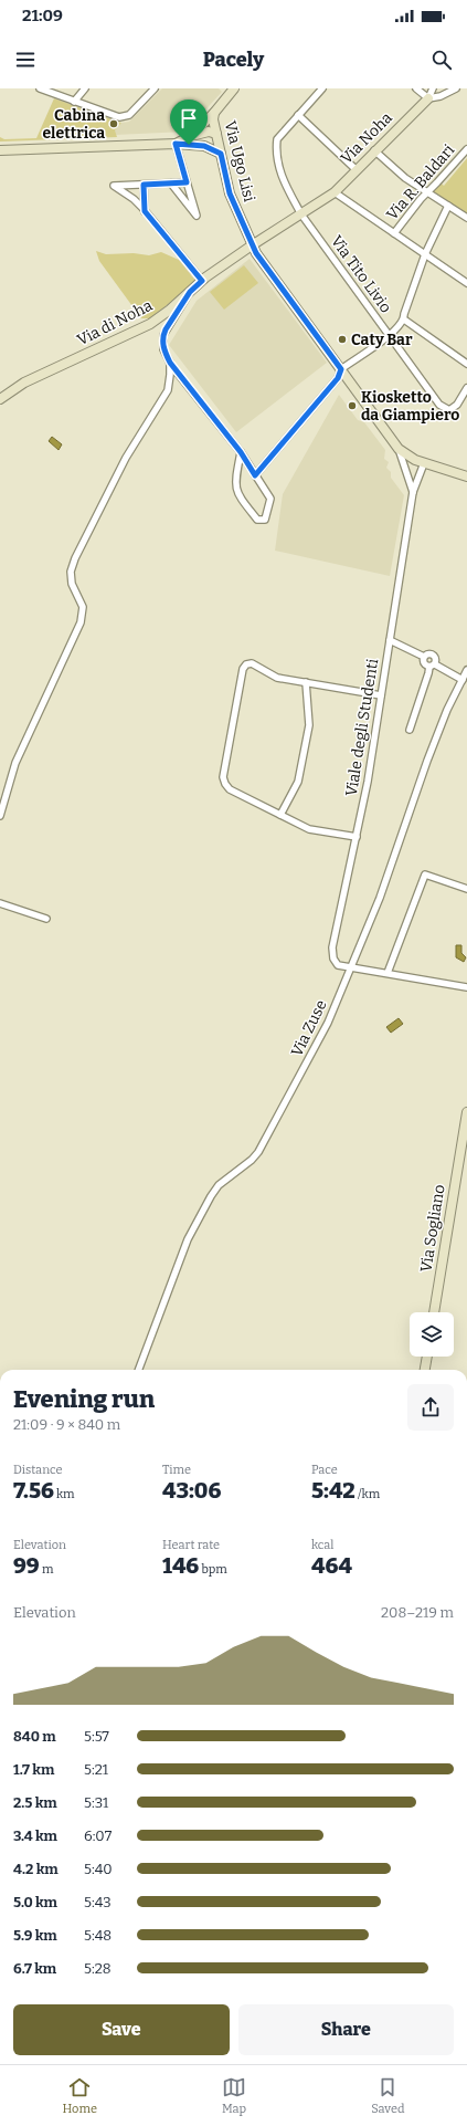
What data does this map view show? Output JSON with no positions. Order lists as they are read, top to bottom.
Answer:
{
  "streets": {
    "main road": [
      "Via Noha",
      "Via Ugo Lisi",
      "Via di Noha",
      "Via Sogliano"
    ],
    "street": [
      "Via R. Baldari",
      "Via Tito Livio",
      "Viale degli Studenti",
      "Via Zuse"
    ]
  },
  "crossings": [
    ["Via Noha", "Via Tito Livio"],
    ["Via Noha", "Via di Noha"],
    ["Via Ugo Lisi", "Via di Noha"],
    ["Via Tito Livio", "Via di Noha"],
    ["Viale degli Studenti", "Via Zuse"]
  ],
  "places": ["Cabina elettrica", "Caty Bar", "Kiosketto da Giampiero"],
  "page": {
    "status": "21:09",
    "header": "Pacely",
    "heading": ["Evening run", "21:09 · 9 × 840 m"],
    "stats": [
      ["Distance", "7.56 km"],
      ["Time", "43:06"],
      ["Pace", "5:42 /km"],
      ["Elevation", "99 m"],
      ["Heart rate", "146 bpm"],
      ["kcal", "464"]
    ],
    "chart": ["Elevation", "208–219 m"],
    "list": [
      {
        "name": "840 m",
        "note": "5:57"
      },
      {
        "name": "1.7 km",
        "note": "5:21"
      },
      {
        "name": "2.5 km",
        "note": "5:31"
      },
      {
        "name": "3.4 km",
        "note": "6:07"
      },
      {
        "name": "4.2 km",
        "note": "5:40"
      },
      {
        "name": "5.0 km",
        "note": "5:43"
      },
      {
        "name": "5.9 km",
        "note": "5:48"
      },
      {
        "name": "6.7 km",
        "note": "5:28"
      }
    ],
    "buttons": ["Save", "Share"],
    "tabs": ["Home", "Map", "Saved"]
  }
}
